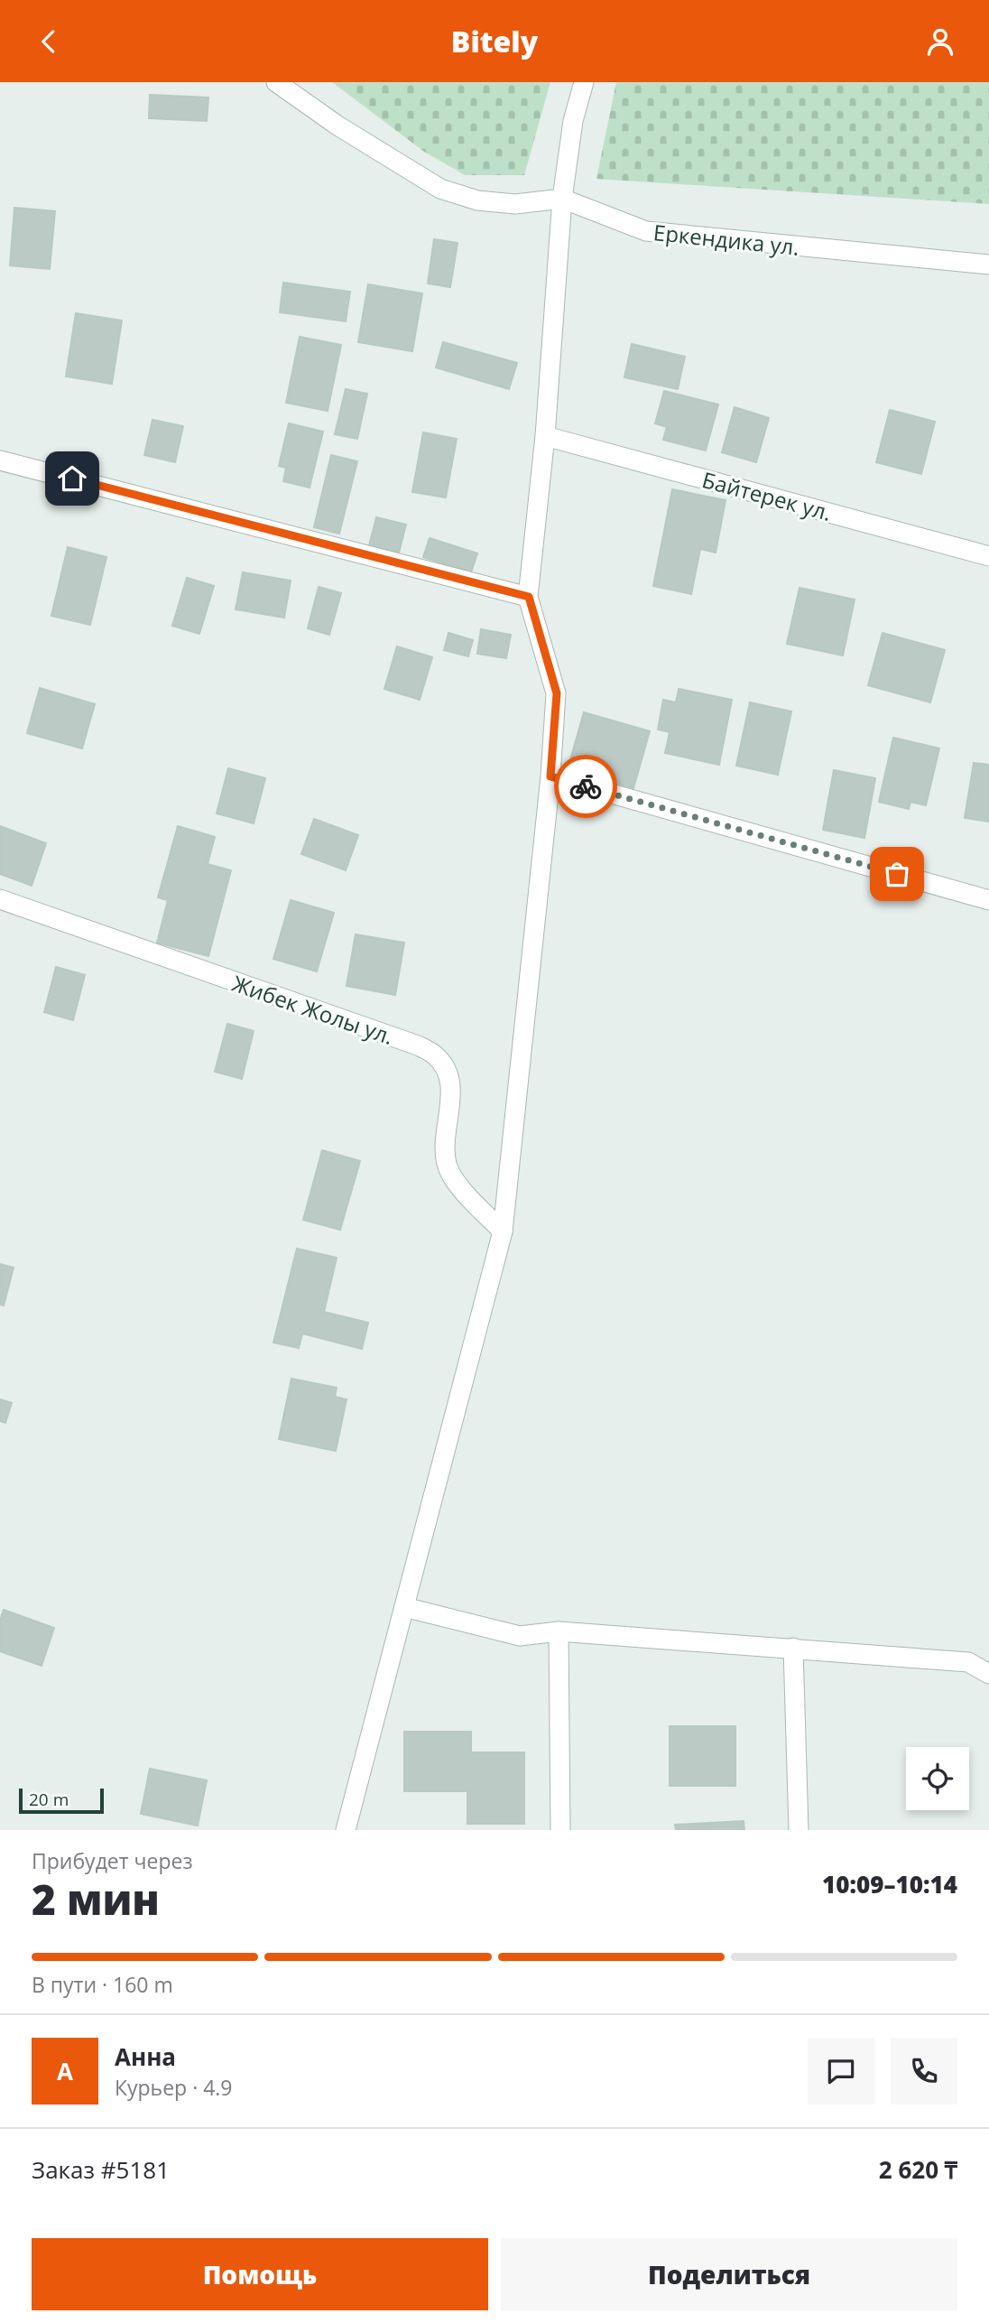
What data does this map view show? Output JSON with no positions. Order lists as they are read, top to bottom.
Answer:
{
  "streets": {
    "street": ["Еркендика ул.", "Байтерек ул.", "Жибек Жолы ул."]
  },
  "scale_bar": "20 m",
  "page": {
    "header": "Bitely",
    "scale": "20 m",
    "heading": ["2 мин", "Прибудет через", "10:09–10:14"],
    "panel": [
      "Анна",
      "Курьер · 4.9",
      "Заказ #5181",
      "2 620 ₸"
    ],
    "bar": "В пути · 160 m",
    "round": "А",
    "buttons": ["Помощь", "Поделиться"]
  }
}
